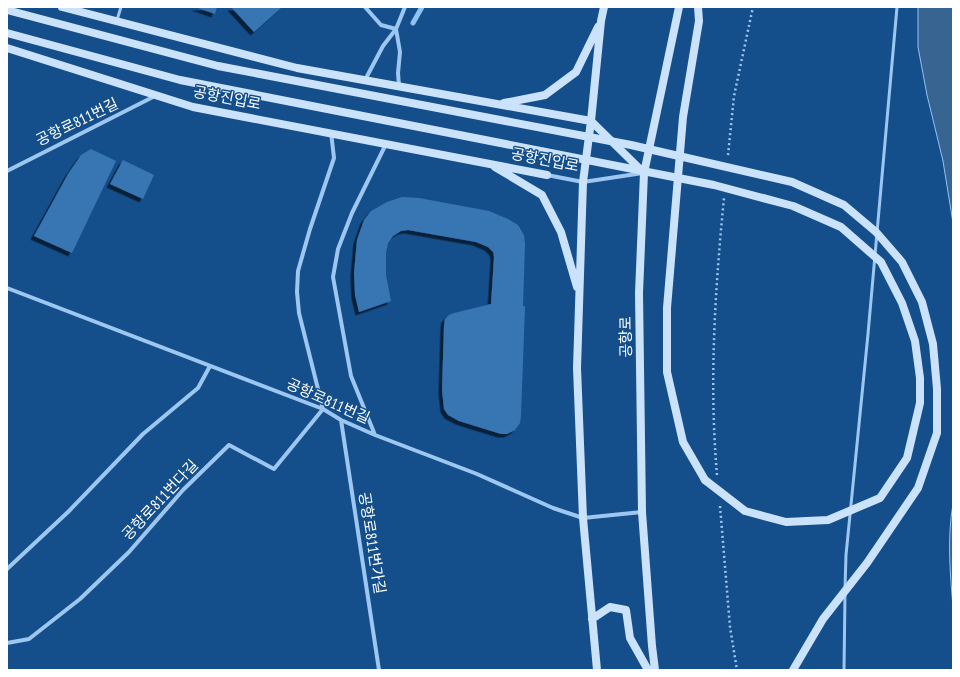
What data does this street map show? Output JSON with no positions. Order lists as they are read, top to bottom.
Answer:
{
  "streets": {
    "main road": ["공항진입로", "공항로"],
    "street": ["공항로811번길", "공항로811번다길", "공항로811번가길"]
  },
  "crossings": [
    ["공항진입로", "공항로811번길"],
    ["공항진입로", "공항로"],
    ["공항로811번길", "공항로"],
    ["공항로811번길", "공항로811번다길"],
    ["공항로811번길", "공항로811번가길"]
  ]
}
